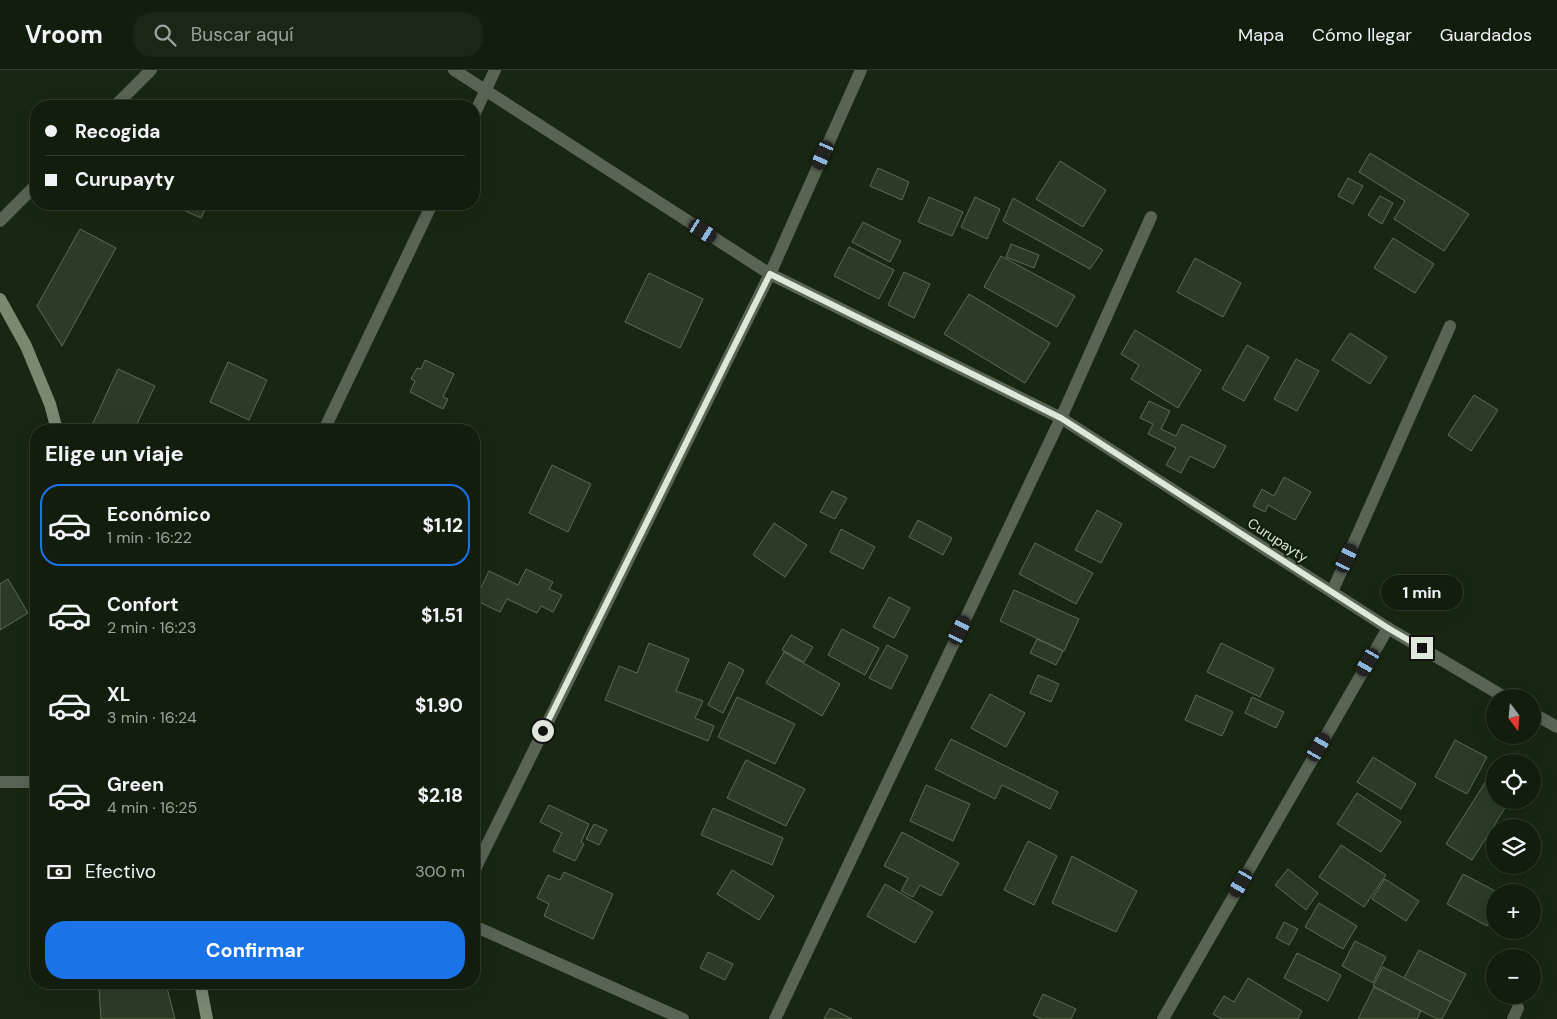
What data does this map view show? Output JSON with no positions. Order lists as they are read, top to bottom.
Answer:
{
  "streets": {
    "street": ["Curupayty"]
  },
  "north": "bottom",
  "page": {
    "header": "Vroom",
    "search": "Buscar aquí",
    "nav": ["Mapa", "Cómo llegar", "Guardados"],
    "banner": ["Recogida", "Curupayty"],
    "heading": "Elige un viaje",
    "list": [
      {
        "name": "Económico",
        "note": "1 min · 16:22",
        "value": "$1.12"
      },
      {
        "name": "Confort",
        "note": "2 min · 16:23",
        "value": "$1.51"
      },
      {
        "name": "XL",
        "note": "3 min · 16:24",
        "value": "$1.90"
      },
      {
        "name": "Green",
        "note": "4 min · 16:25",
        "value": "$2.18"
      }
    ],
    "bubble": "1 min",
    "map_buttons": ["+", "−"],
    "pay": ["Efectivo", "300 m"],
    "buttons": "Confirmar"
  }
}
